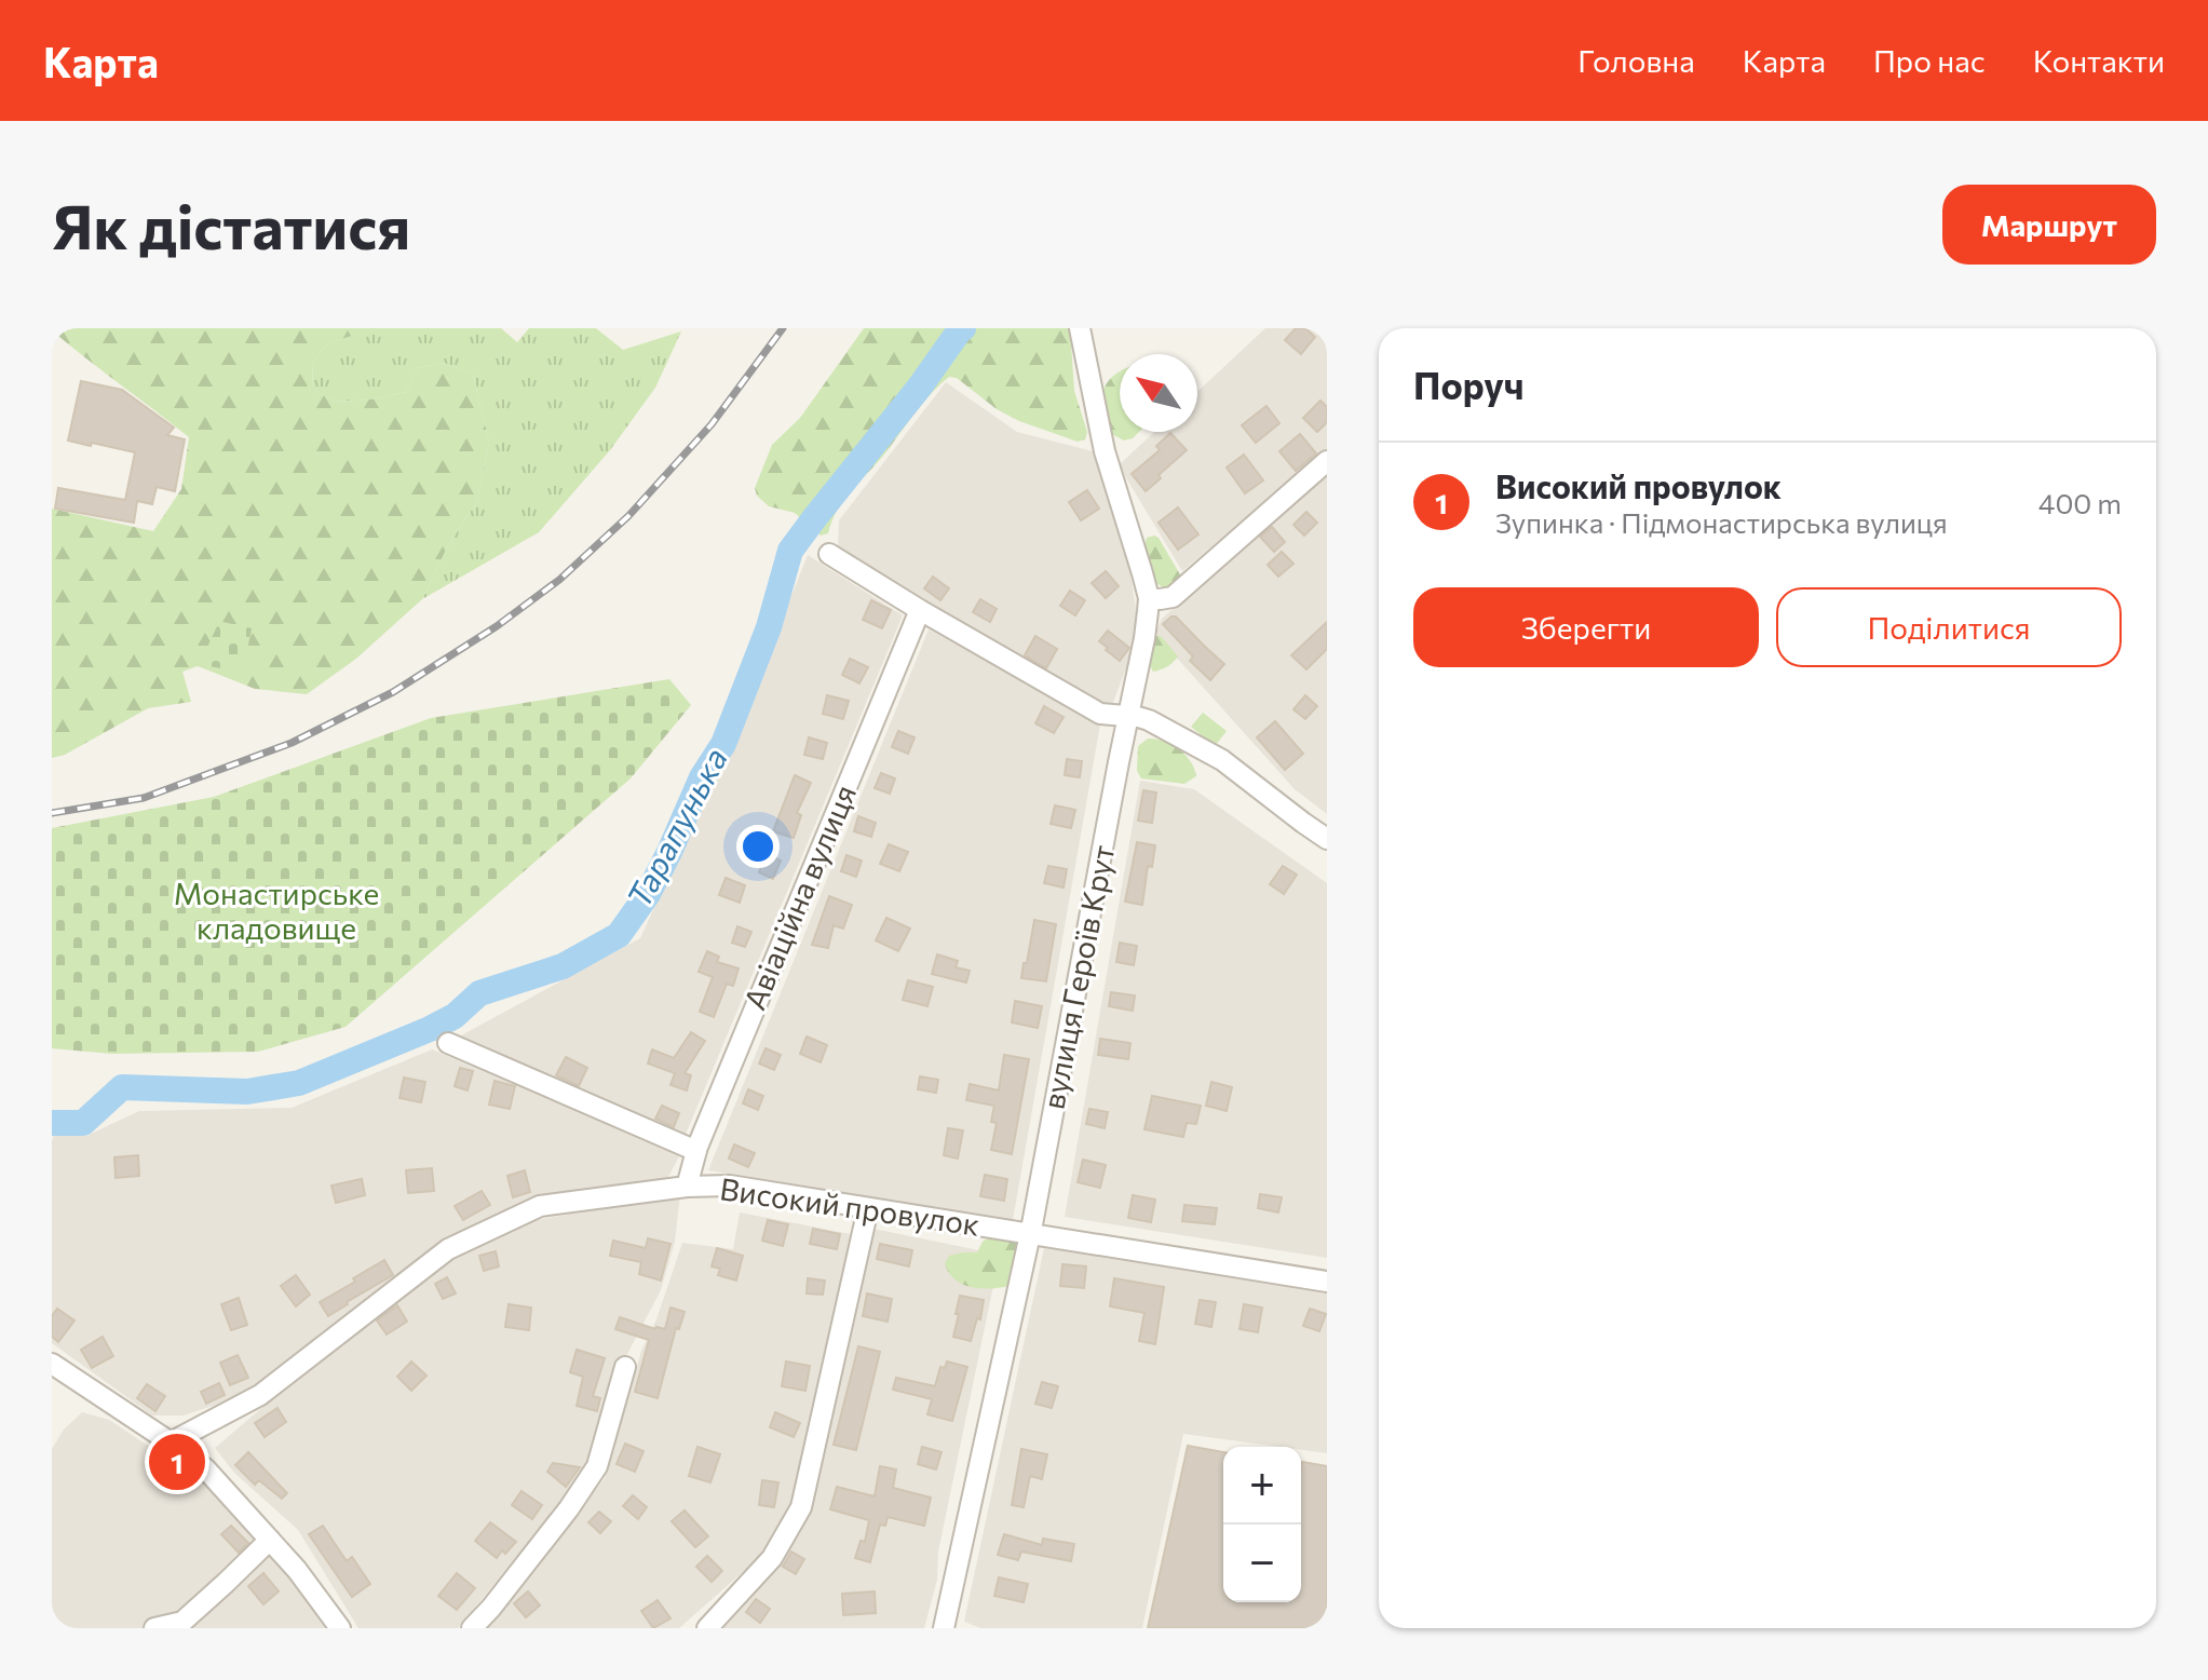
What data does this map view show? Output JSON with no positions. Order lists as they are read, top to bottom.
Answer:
{
  "streets": {
    "street": ["Авіаційна вулиця", "вулиця Героїв Крут", "Високий провулок"]
  },
  "crossings": [
    ["Авіаційна вулиця", "Високий провулок"],
    ["вулиця Героїв Крут", "Високий провулок"]
  ],
  "water": ["Тарапунька"],
  "parks": ["Монастирське кладовище"],
  "north": "top left",
  "page": {
    "header": "Карта",
    "nav": [
      "Головна",
      "Карта",
      "Про нас",
      "Контакти"
    ],
    "buttons": [
      "Маршрут",
      ["Зберегти", "Поділитися"]
    ],
    "title": "Як дістатися",
    "heading": "Поруч",
    "list": [
      {
        "mark": "1",
        "name": "Високий провулок",
        "note": "Зупинка · Підмонастирська вулиця",
        "value": "400 m"
      }
    ],
    "pins": "1",
    "map_buttons": ["+", "−"]
  }
}
